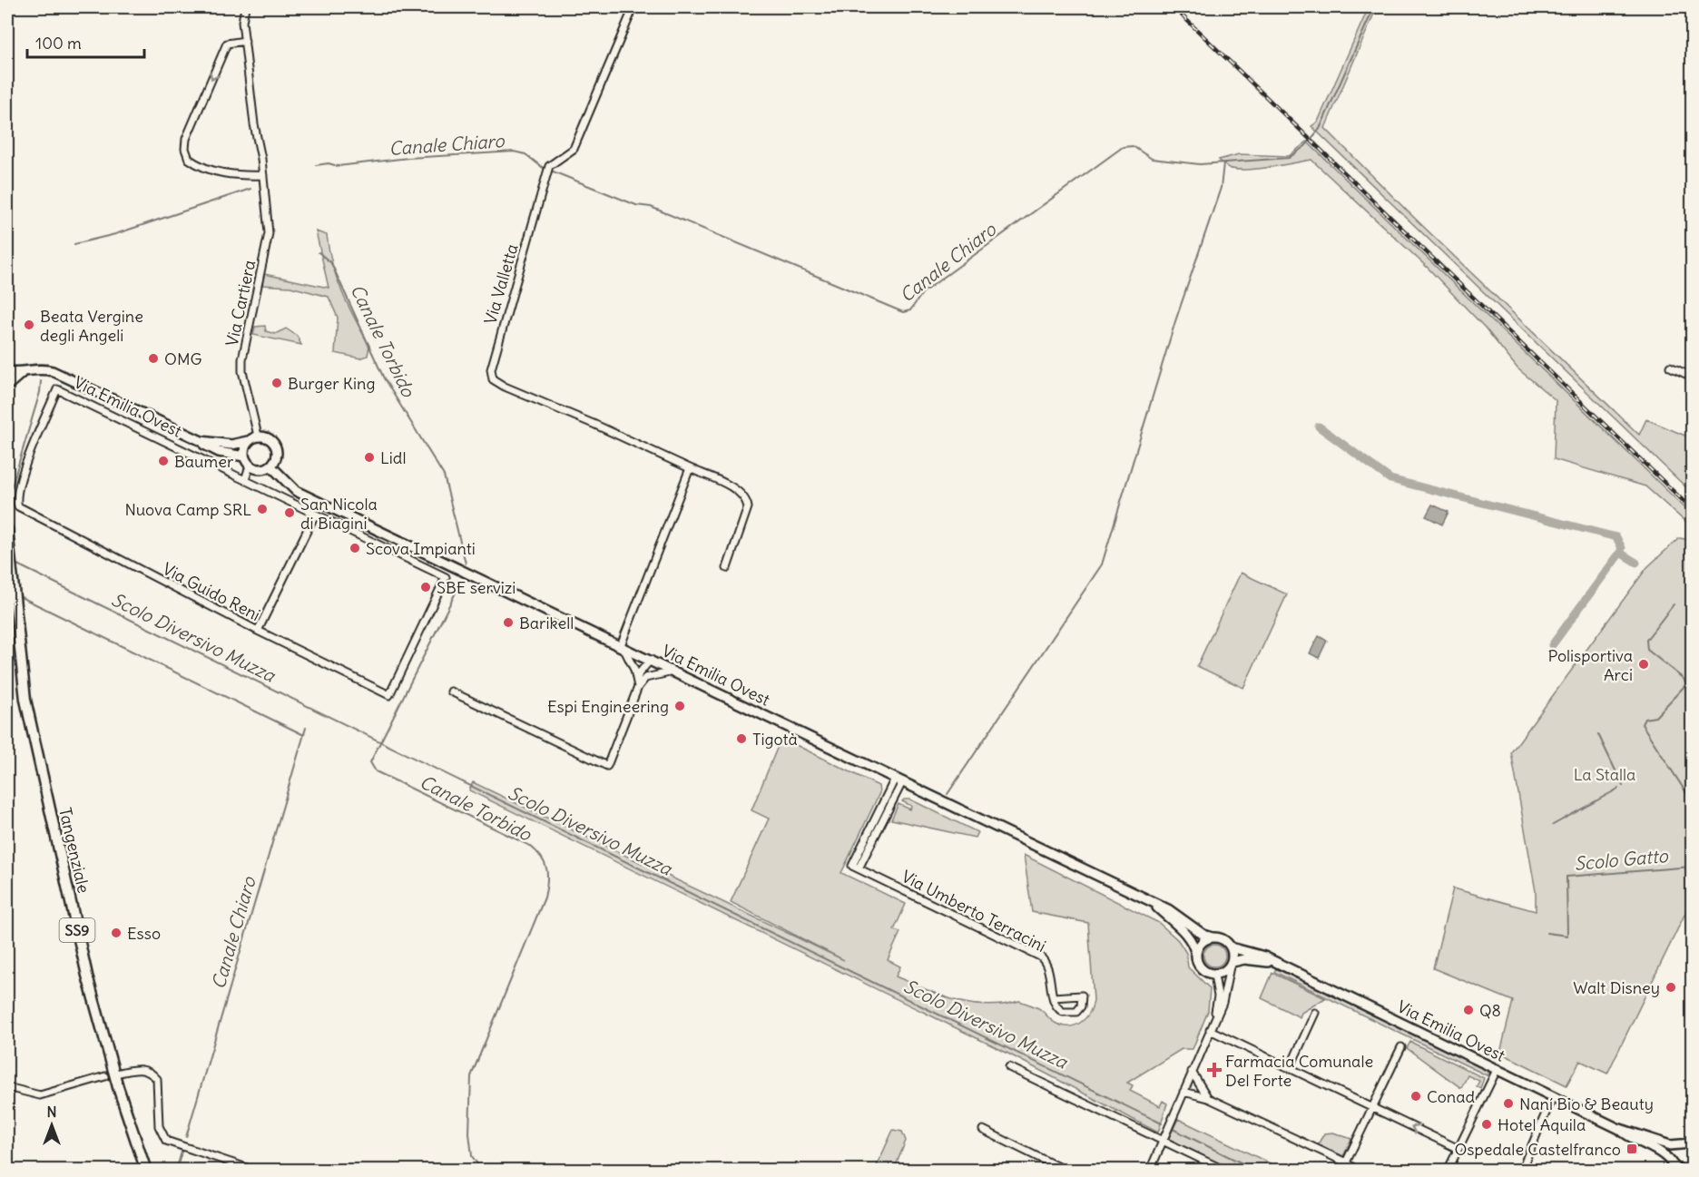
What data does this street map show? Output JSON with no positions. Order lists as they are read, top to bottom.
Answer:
{
  "streets": {
    "main road": ["Via Emilia Ovest", "Tangenziale", "SS9"],
    "street": [
      "Via Valletta",
      "Via Cartiera",
      "Via Guido Reni",
      "Via Umberto Terracini"
    ]
  },
  "crossings": [
    ["Via Cartiera", "Via Emilia Ovest"],
    ["Via Emilia Ovest", "Via Guido Reni"],
    ["Via Emilia Ovest", "Via Umberto Terracini"]
  ],
  "water": [
    "Canale Chiaro",
    "Canale Torbido",
    "Scolo Diversivo Muzza",
    "Scolo Gatto"
  ],
  "parks": ["La Stalla"],
  "places": {
    "other": [
      "Beata Vergine degli Angeli",
      "OMG",
      "Burger King",
      "Lidl",
      "Baumer",
      "Nuova Camp SRL",
      "San Nicola di Biagini",
      "Scova Impianti",
      "SBE servizi",
      "Barikell",
      "Polisportiva Arci",
      "Espi Engineering",
      "Tigotà",
      "Esso",
      "Walt Disney",
      "Q8",
      "Conad",
      "Naní Bio & Beauty",
      "Hotel Aquila"
    ],
    "health": ["Farmacia Comunale Del Forte"],
    "transit": ["Ospedale Castelfranco"]
  },
  "scale_bar": "100 m",
  "north": "top"
}
